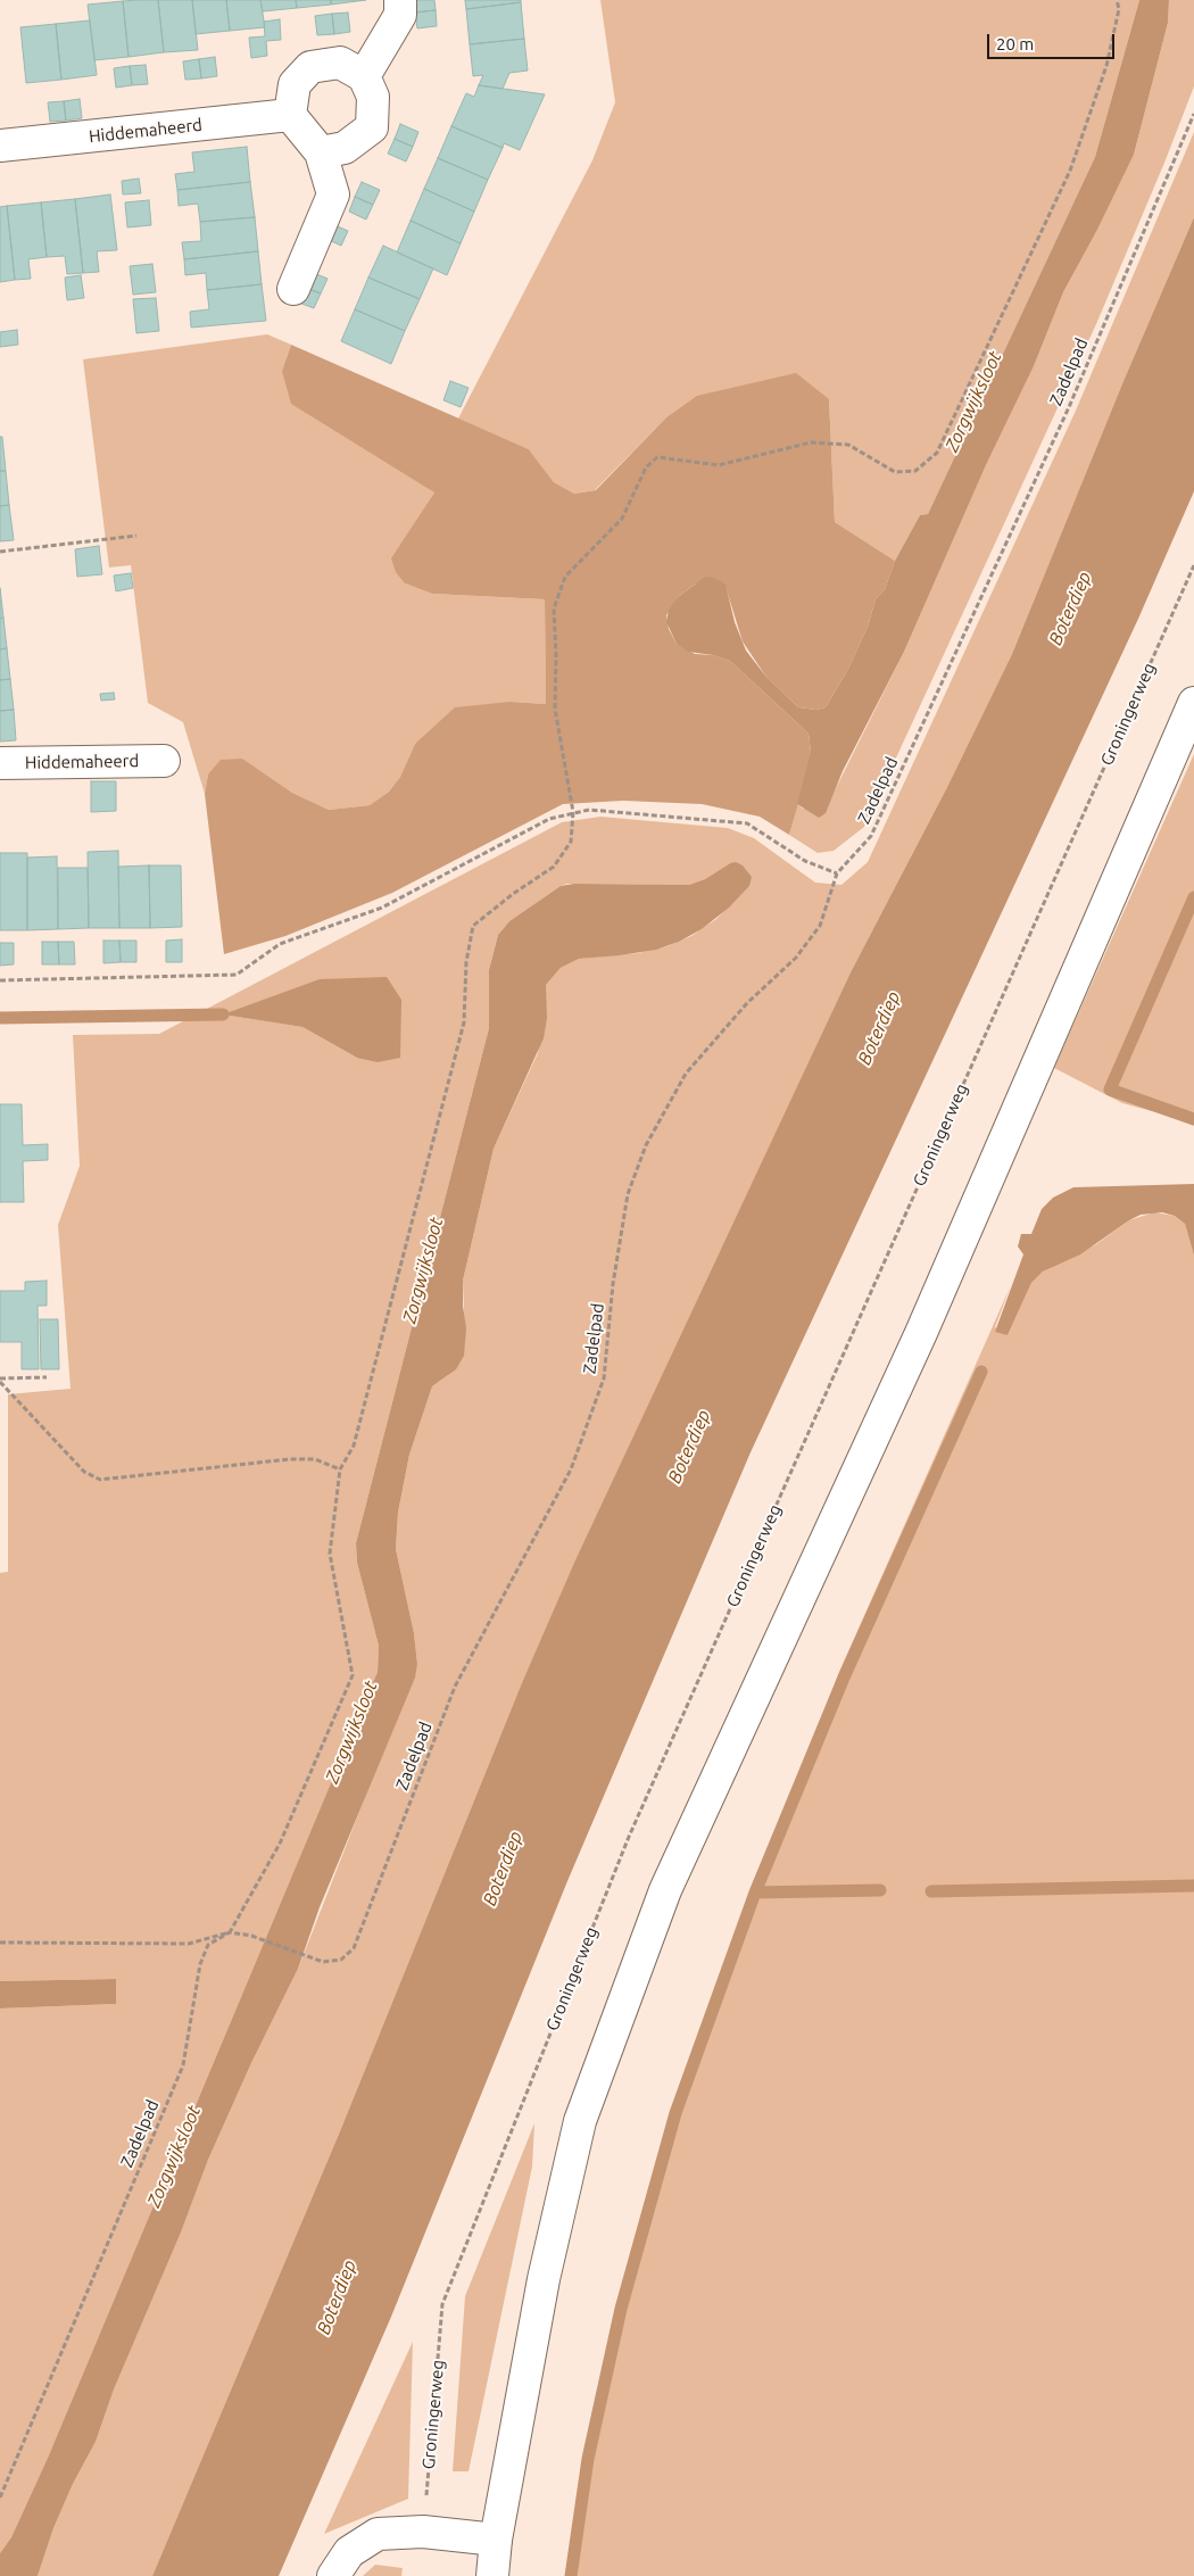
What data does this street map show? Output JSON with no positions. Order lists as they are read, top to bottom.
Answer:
{
  "streets": {
    "main road": ["Hiddemaheerd"],
    "path": ["Zadelpad", "Groningerweg"]
  },
  "water": ["Zorgwijksloot", "Boterdiep"],
  "scale_bar": "20 m"
}
